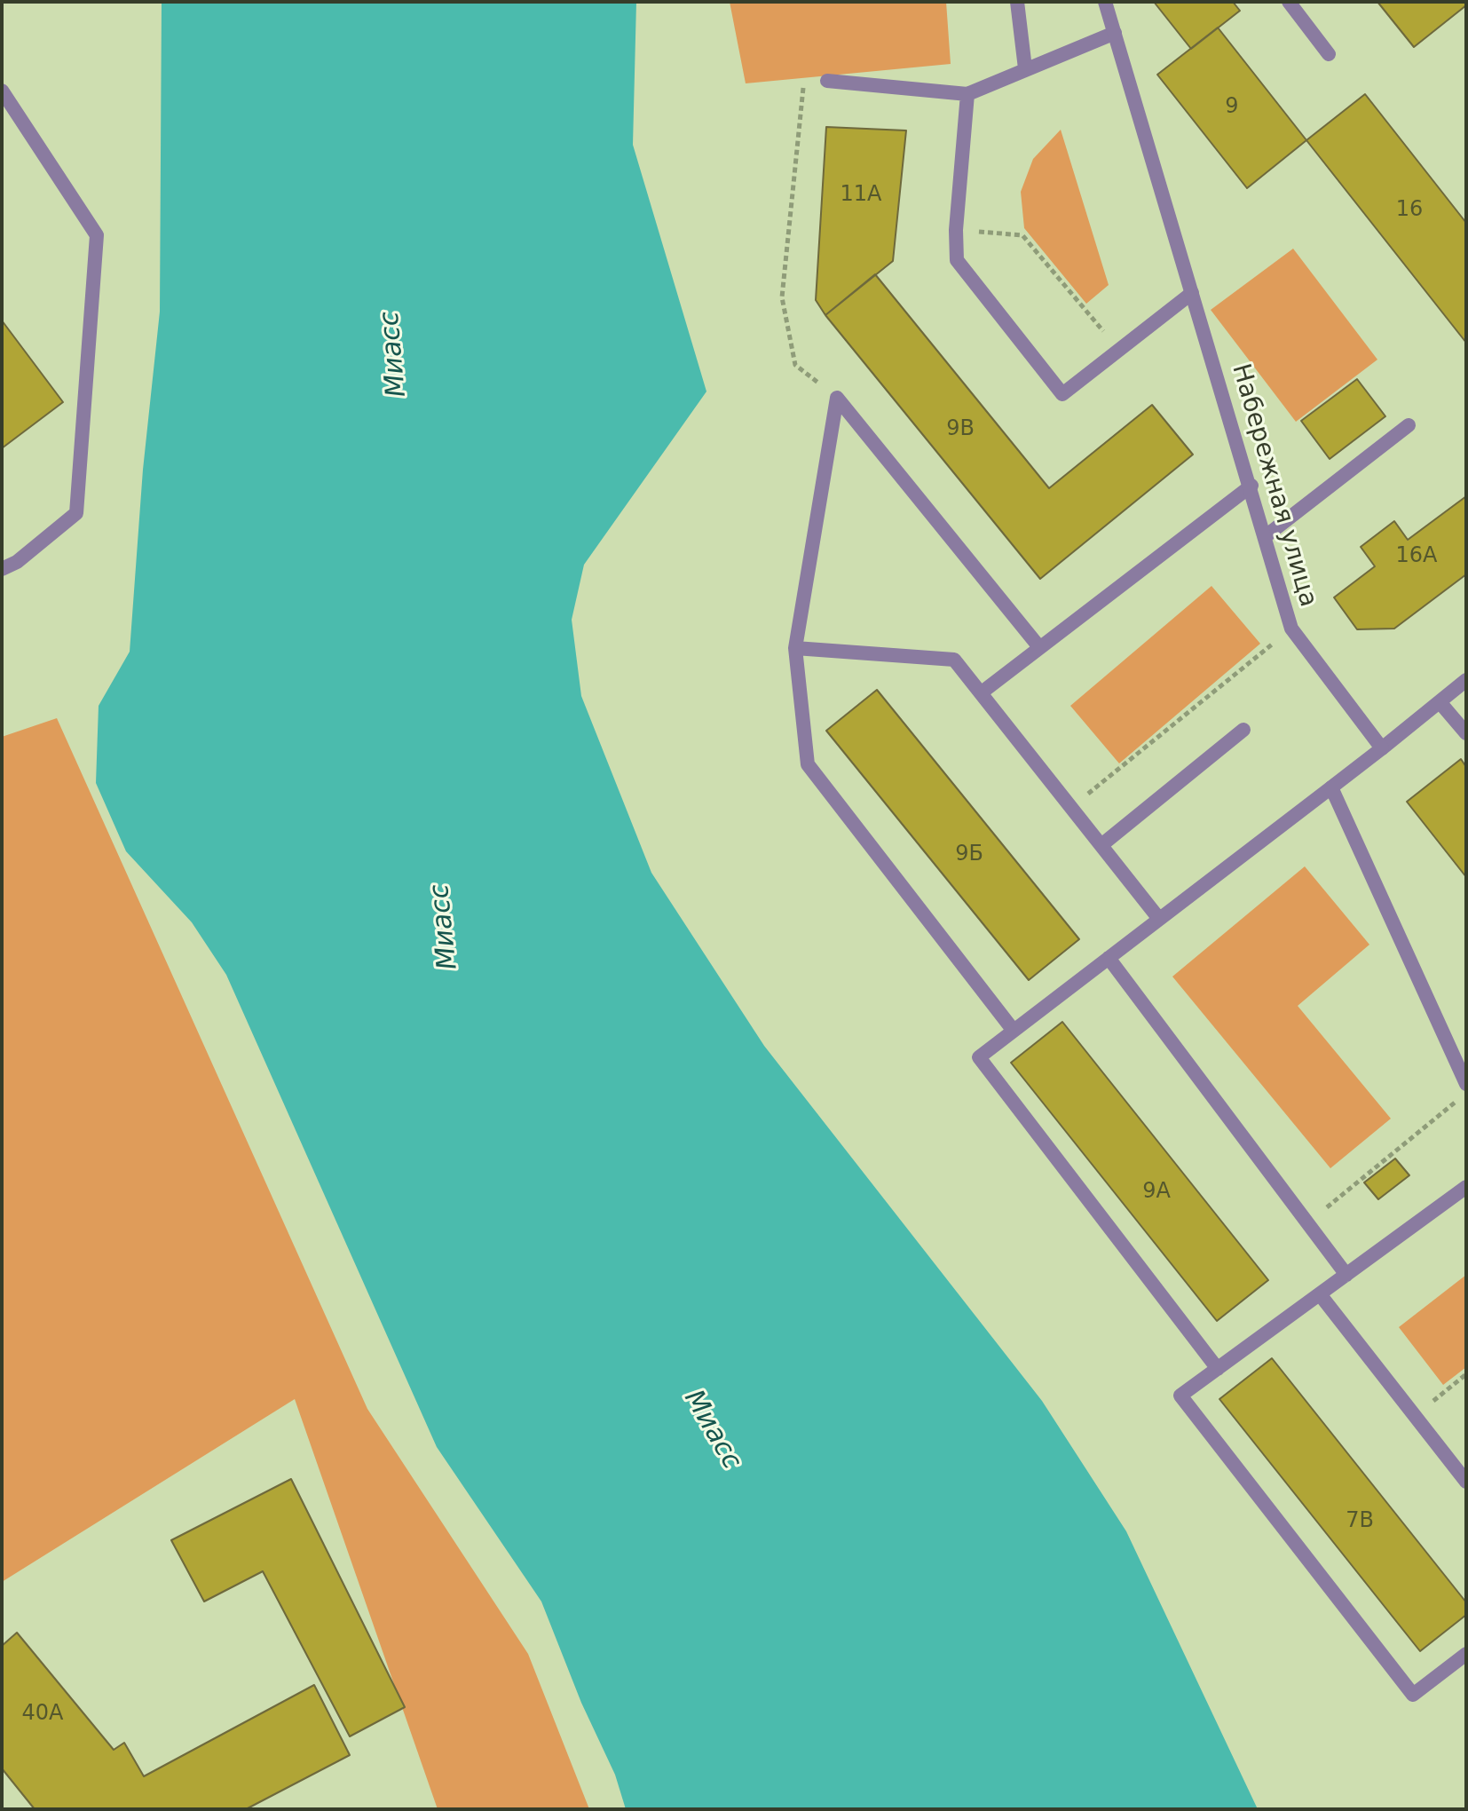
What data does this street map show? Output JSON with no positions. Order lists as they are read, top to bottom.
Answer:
{
  "streets": {
    "street": ["Набережная улица"]
  },
  "water": ["Миасс"],
  "house_numbers": [
    "9",
    "11А",
    "16",
    "9В",
    "16А",
    "9Б",
    "9А",
    "7В",
    "40А"
  ]
}
